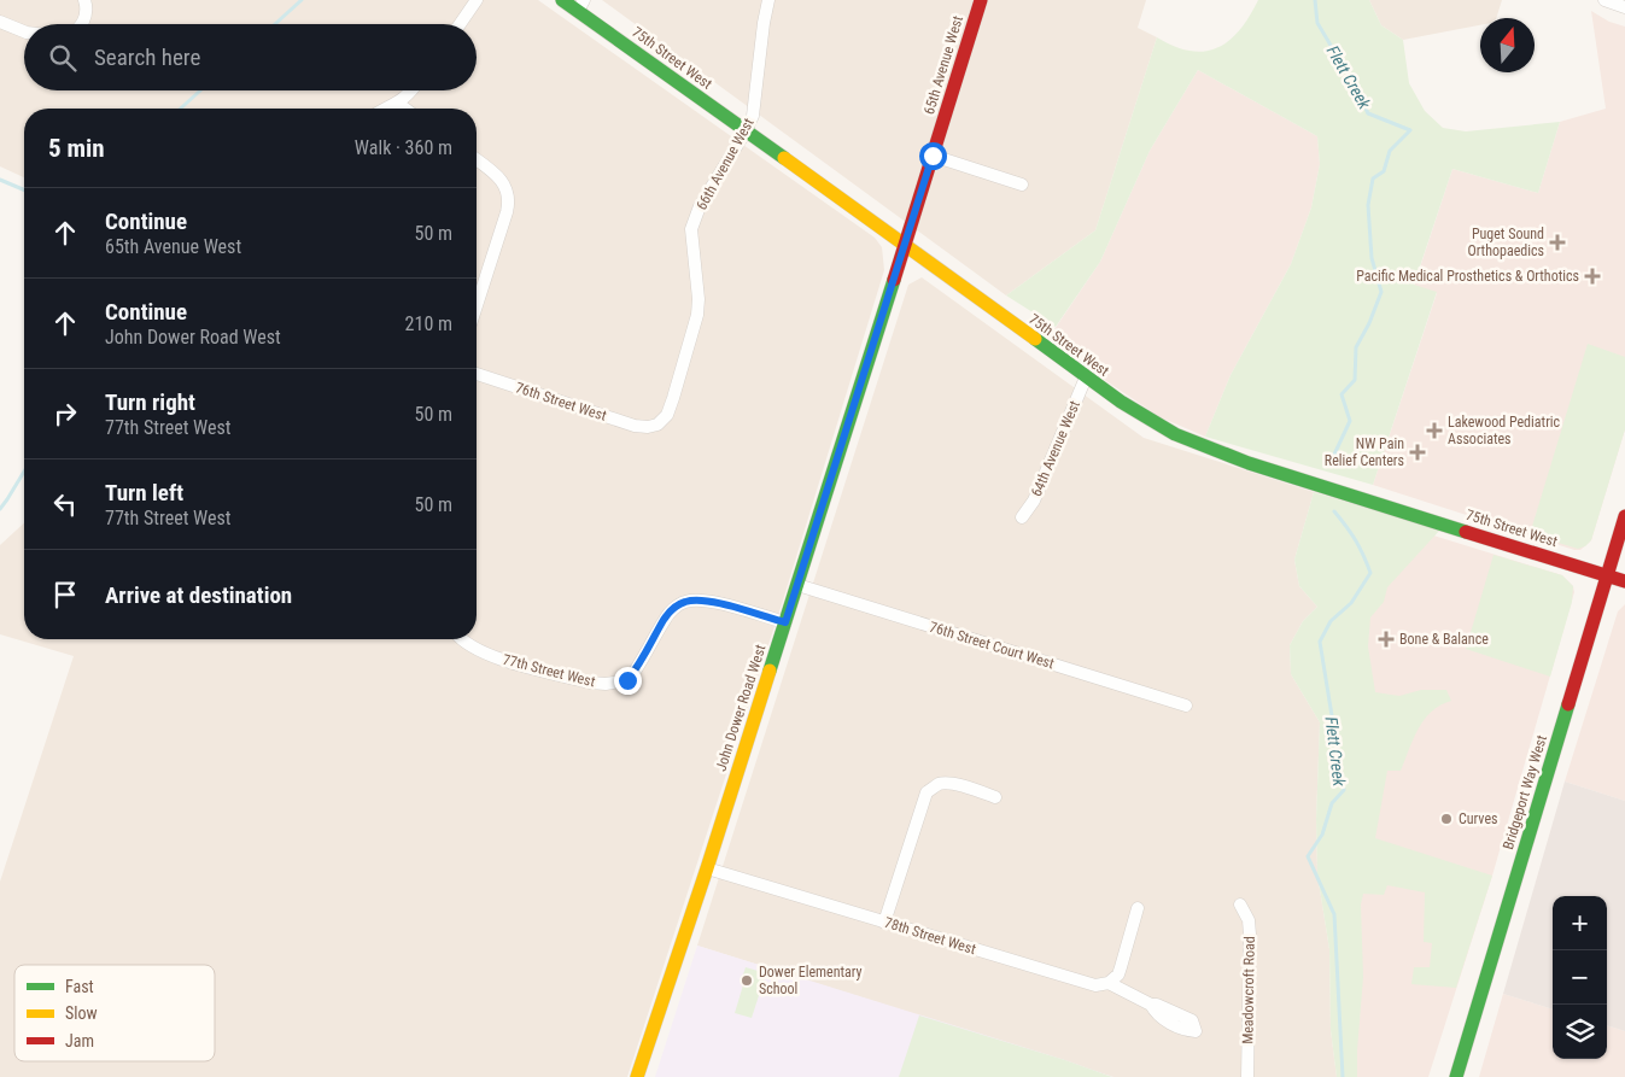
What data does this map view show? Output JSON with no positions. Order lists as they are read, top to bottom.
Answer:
{
  "streets": {
    "street": [
      "75th Street West",
      "65th Avenue West",
      "66th Avenue West",
      "76th Street West",
      "64th Avenue West",
      "76th Street Court West",
      "77th Street West",
      "John Dower Road West",
      "Bridgeport Way West",
      "78th Street West",
      "Meadowcroft Road"
    ]
  },
  "crossings": [
    ["75th Street West", "65th Avenue West"],
    ["75th Street West", "66th Avenue West"],
    ["75th Street West", "64th Avenue West"],
    ["75th Street West", "John Dower Road West"],
    ["75th Street West", "Bridgeport Way West"],
    ["65th Avenue West", "John Dower Road West"],
    ["66th Avenue West", "76th Street West"],
    ["76th Street Court West", "John Dower Road West"],
    ["77th Street West", "John Dower Road West"],
    ["John Dower Road West", "78th Street West"]
  ],
  "water": ["Flett Creek"],
  "places": {
    "health": [
      "Puget Sound Orthopaedics",
      "Pacific Medical Prosthetics & Orthotics",
      "Lakewood Pediatric Associates",
      "NW Pain Relief Centers",
      "Bone & Balance"
    ],
    "other": ["Curves", "Dower Elementary School"]
  },
  "legend": ["Fast", "Slow", "Jam"],
  "north": "top",
  "page": {
    "search": "Search here",
    "heading": ["5 min", "Walk · 360 m"],
    "list": [
      ["Continue", "65th Avenue West", "50 m"],
      ["Continue", "John Dower Road West", "210 m"],
      ["Turn right", "77th Street West", "50 m"],
      ["Turn left", "77th Street West", "50 m"],
      "Arrive at destination"
    ],
    "map_buttons": ["+", "−"]
  }
}
